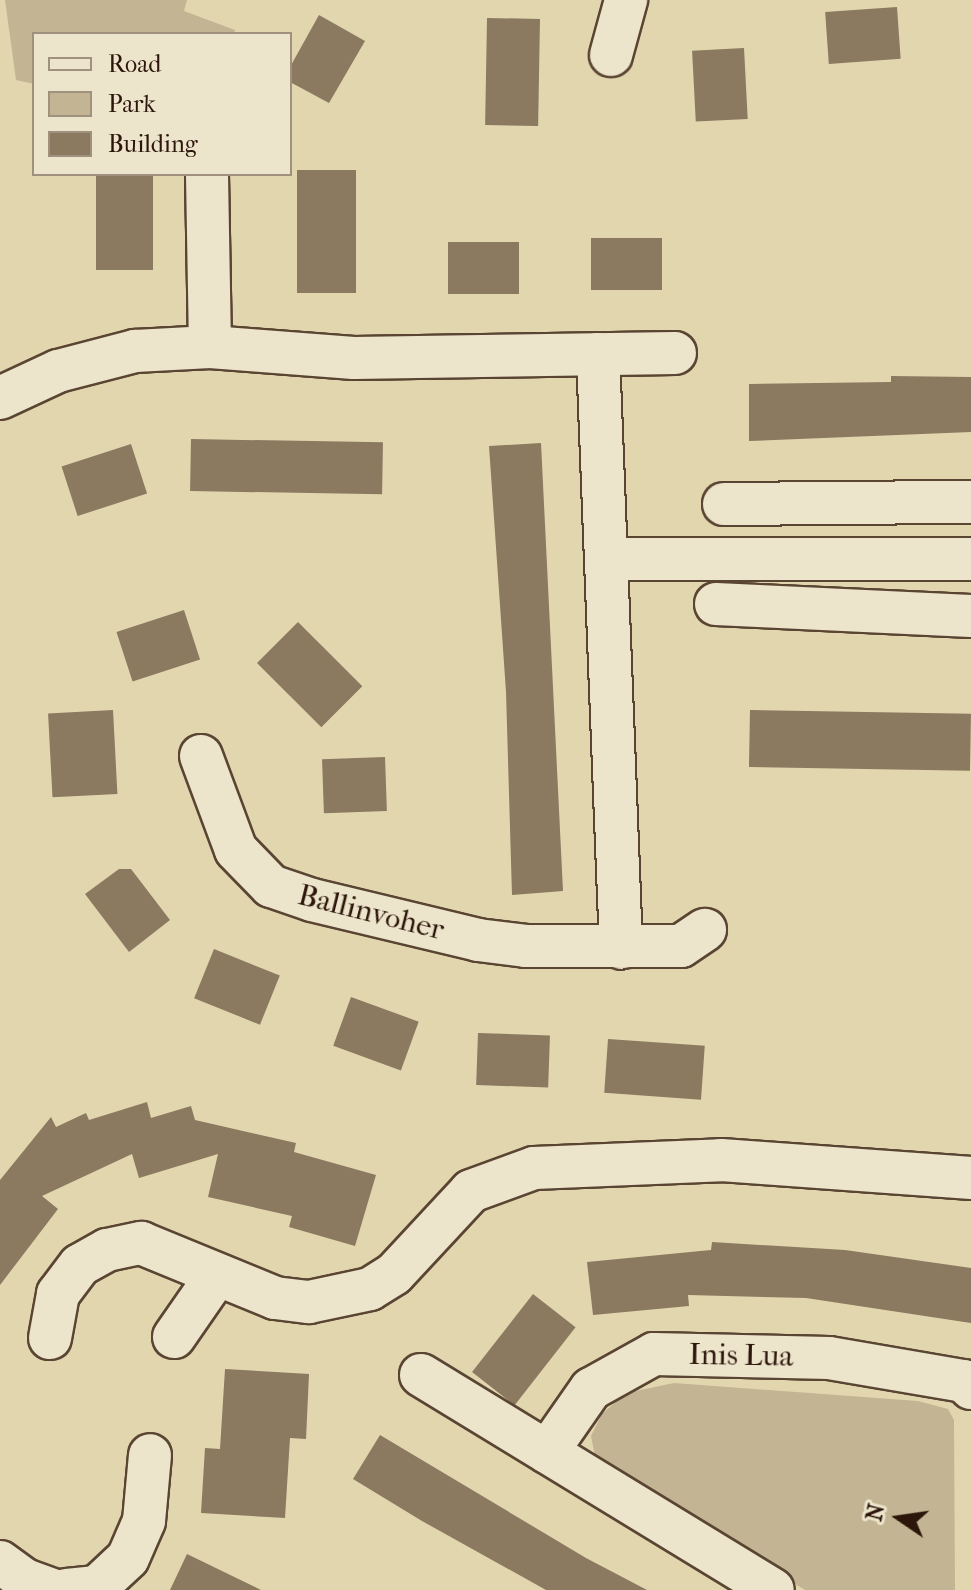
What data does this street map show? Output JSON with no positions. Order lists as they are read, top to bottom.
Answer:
{
  "streets": {
    "street": ["Ballinvoher", "Inis Lua"]
  },
  "legend": ["Road", "Park", "Building"],
  "north": "left"
}
